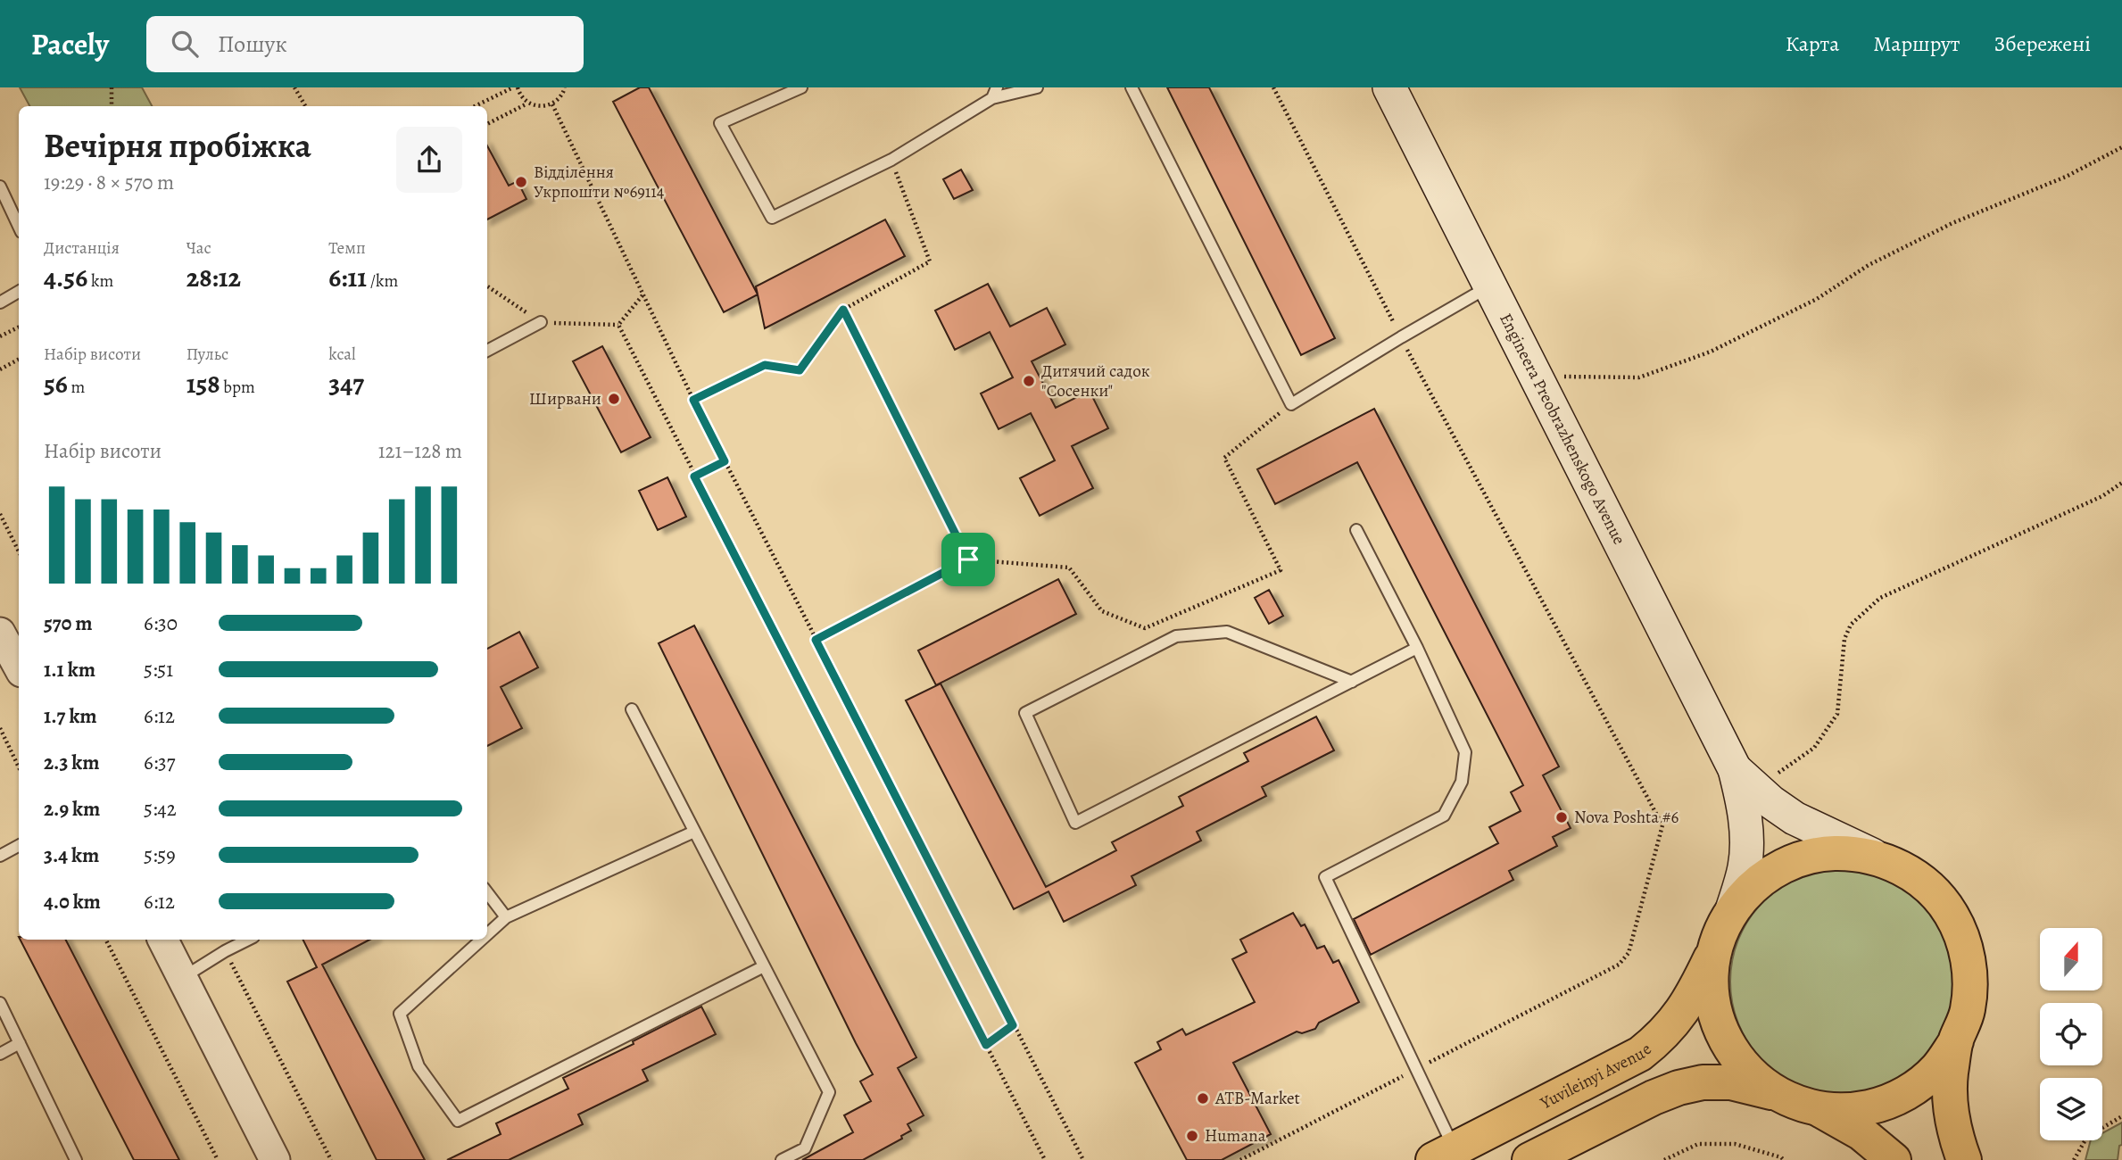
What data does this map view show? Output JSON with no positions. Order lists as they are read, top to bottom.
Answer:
{
  "streets": {
    "main road": ["Engineera Preobrazhenskogo Avenue", "Yuvileinyi Avenue"]
  },
  "crossings": [
    ["Engineera Preobrazhenskogo Avenue", "Yuvileinyi Avenue"]
  ],
  "places": [
    "Відділення Укрпошти №69114",
    "Дитячий садок \"Сосенки\"",
    "Ширвани",
    "Nova Poshta #6",
    "ATB-Market",
    "Humana"
  ],
  "north": "top",
  "page": {
    "header": "Pacely",
    "search": "Пошук",
    "nav": ["Карта", "Маршрут", "Збережені"],
    "heading": ["Вечірня пробіжка", "19:29 · 8 × 570 m"],
    "stats": [
      ["Дистанція", "4.56 km"],
      ["Час", "28:12"],
      ["Темп", "6:11 /km"],
      ["Набір висоти", "56 m"],
      ["Пульс", "158 bpm"],
      ["kcal", "347"]
    ],
    "chart": ["Набір висоти", "121–128 m"],
    "list": [
      {
        "name": "570 m",
        "note": "6:30"
      },
      {
        "name": "1.1 km",
        "note": "5:51"
      },
      {
        "name": "1.7 km",
        "note": "6:12"
      },
      {
        "name": "2.3 km",
        "note": "6:37"
      },
      {
        "name": "2.9 km",
        "note": "5:42"
      },
      {
        "name": "3.4 km",
        "note": "5:59"
      },
      {
        "name": "4.0 km",
        "note": "6:12"
      }
    ]
  }
}
